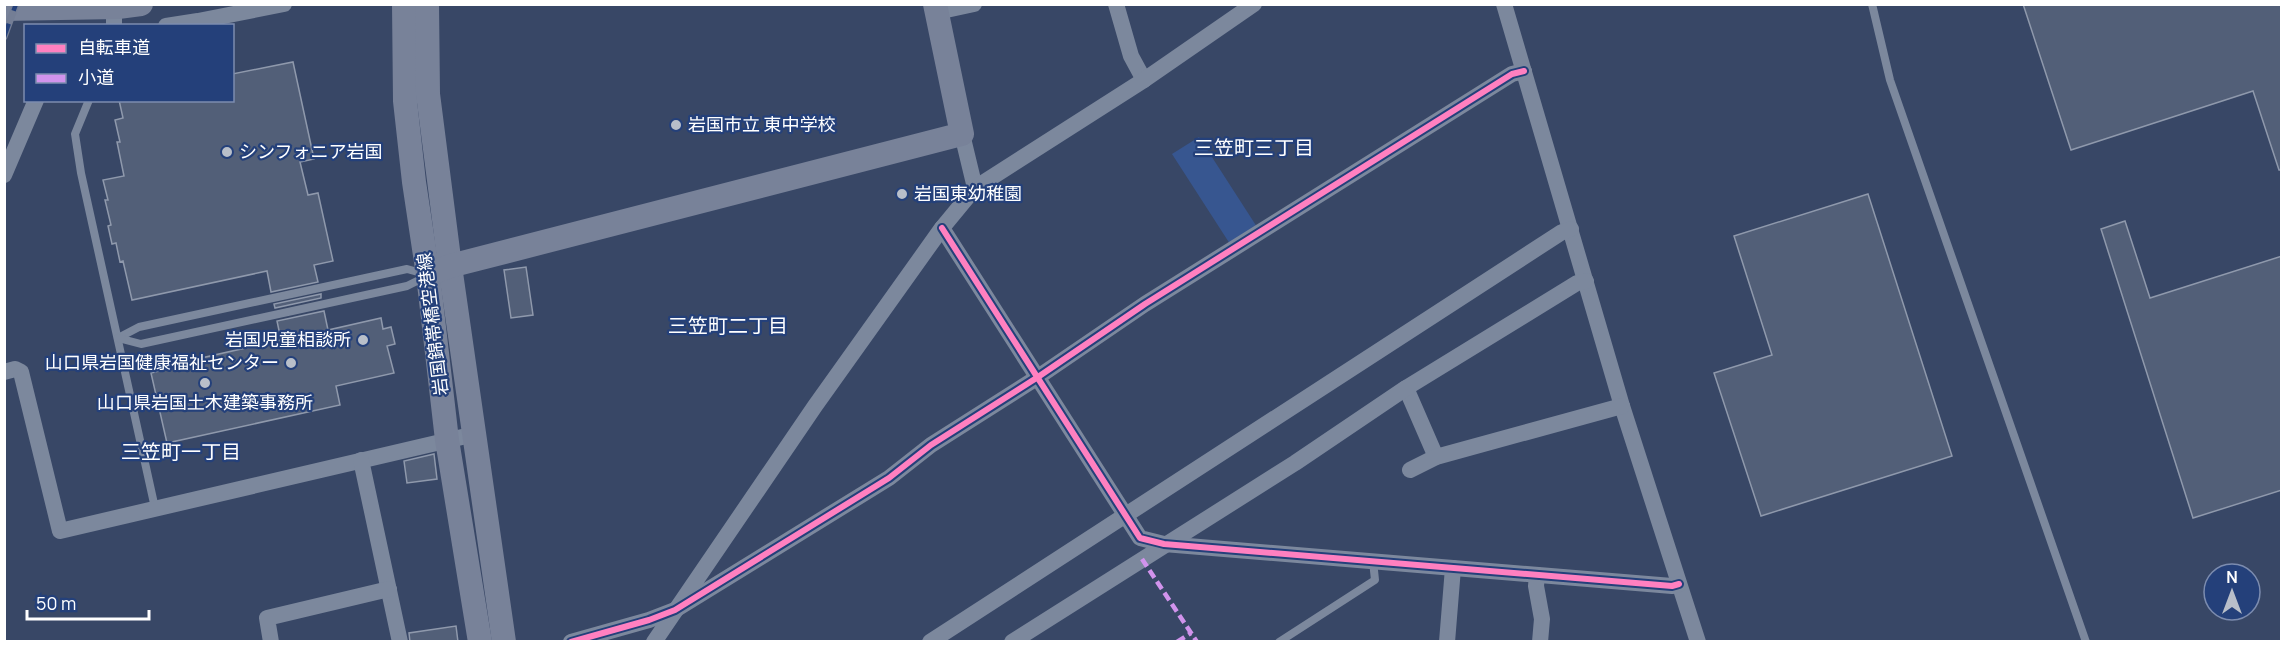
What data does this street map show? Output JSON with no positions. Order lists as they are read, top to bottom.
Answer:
{
  "streets": {
    "main road": ["岩国錦帯橋空港線"]
  },
  "districts": ["三笠町三丁目", "三笠町二丁目", "三笠町一丁目"],
  "places": [
    "岩国市立 東中学校",
    "シンフォニア岩国",
    "岩国東幼稚園",
    "岩国児童相談所",
    "山口県岩国健康福祉センター",
    "山口県岩国土木建築事務所"
  ],
  "legend": ["自転車道", "小道"],
  "scale_bar": "50 m",
  "north": "top"
}
